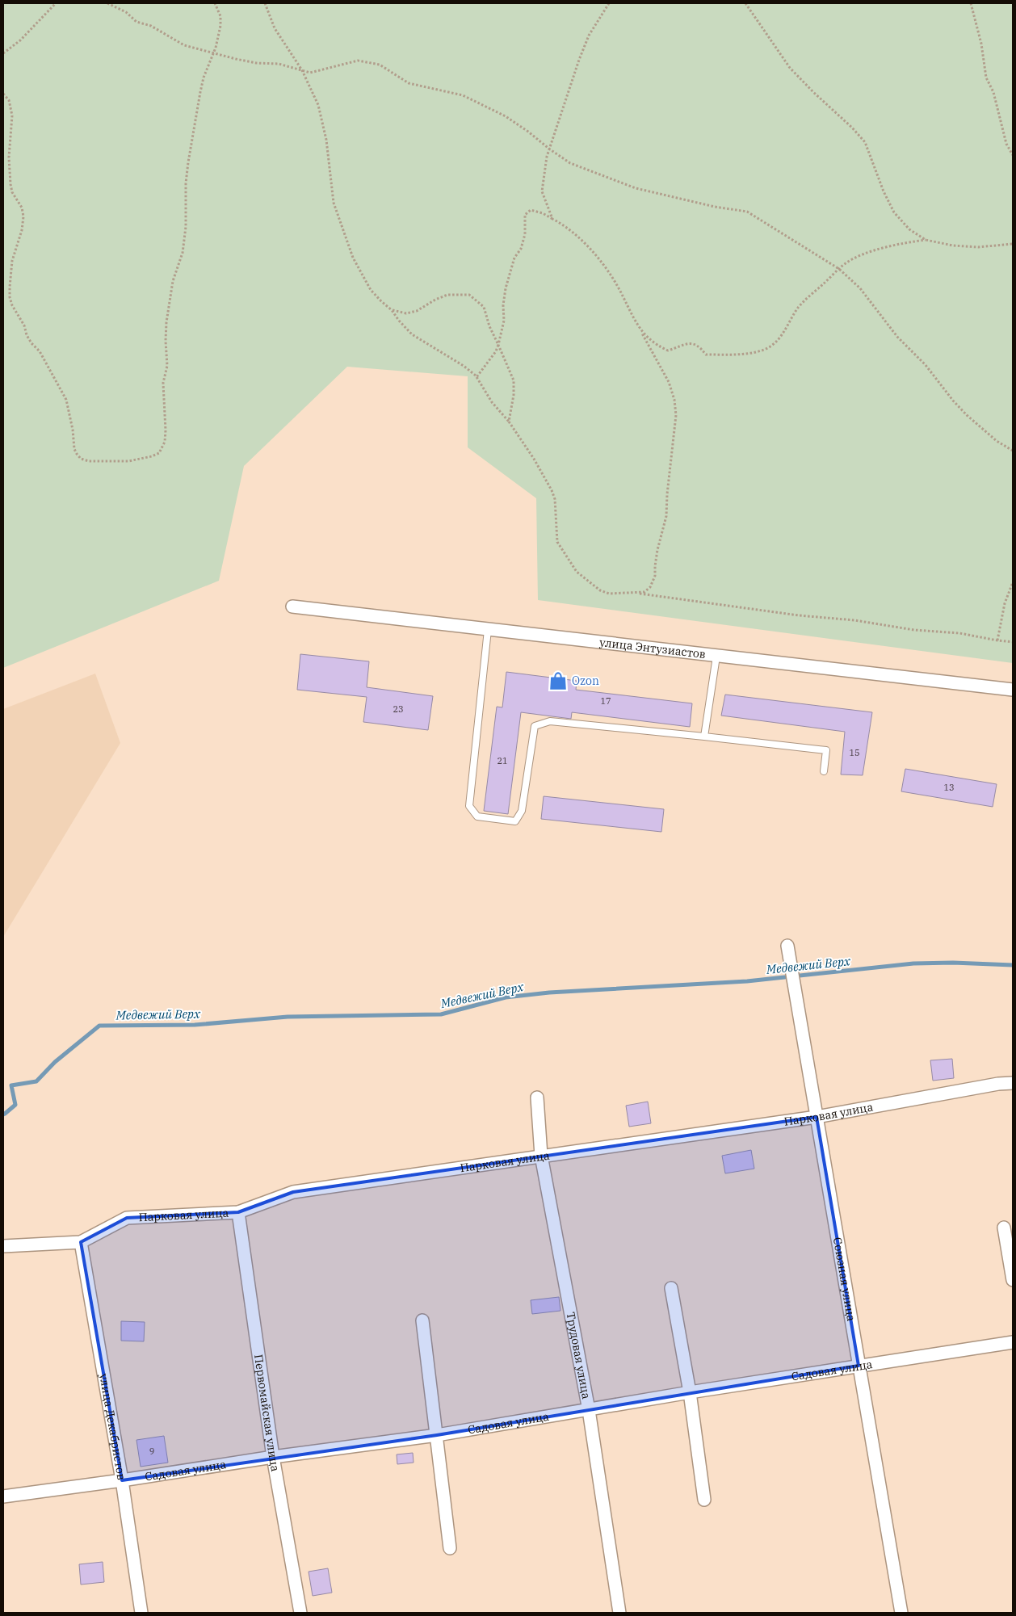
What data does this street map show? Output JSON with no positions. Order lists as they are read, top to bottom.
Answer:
{
  "streets": {
    "street": [
      "улица Энтузиастов",
      "Парковая улица",
      "Союзная улица",
      "Трудовая улица",
      "Садовая улица",
      "Первомайская улица",
      "улица Декабристов"
    ]
  },
  "crossings": [
    ["Парковая улица", "Союзная улица"],
    ["Парковая улица", "Трудовая улица"],
    ["Парковая улица", "Первомайская улица"],
    ["Парковая улица", "улица Декабристов"],
    ["Союзная улица", "Садовая улица"],
    ["Трудовая улица", "Садовая улица"],
    ["Садовая улица", "Первомайская улица"],
    ["Садовая улица", "улица Декабристов"]
  ],
  "water": ["Медвежий Верх"],
  "places": {
    "shop": ["Ozon"]
  },
  "house_numbers": [
    "17",
    "23",
    "15",
    "21",
    "13",
    "9"
  ]
}
